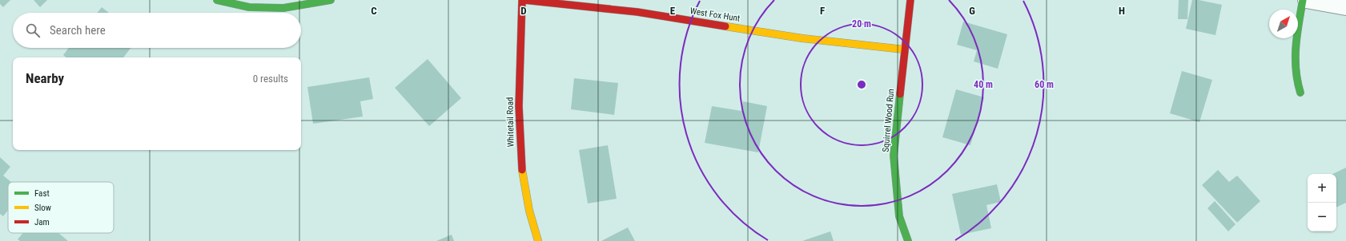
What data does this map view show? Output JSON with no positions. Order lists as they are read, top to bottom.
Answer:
{
  "streets": {
    "street": ["West Fox Hunt", "Squirrel Wood Run", "Whitetail Road"]
  },
  "crossings": [
    ["West Fox Hunt", "Squirrel Wood Run"],
    ["West Fox Hunt", "Whitetail Road"]
  ],
  "legend": ["Fast", "Slow", "Jam"],
  "north": "top right",
  "page": {
    "search": "Search here",
    "heading": ["Nearby", "0 results"],
    "map_buttons": ["+", "−"]
  },
  "grid": {
    "columns": [
      "C",
      "D",
      "E",
      "F",
      "G",
      "H"
    ]
  },
  "rings": ["20 m", "40 m", "60 m"]
}
